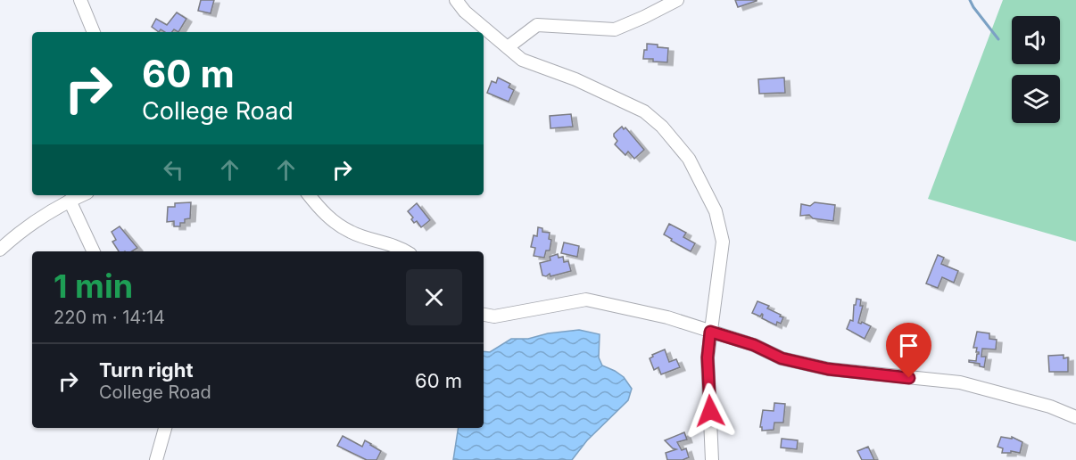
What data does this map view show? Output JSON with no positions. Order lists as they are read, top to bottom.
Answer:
{
  "page": {
    "turn": ["60 m", "College Road"],
    "heading": ["1 min", "220 m · 14:14"],
    "list": [
      {
        "name": "Turn right",
        "note": "College Road",
        "value": "60 m"
      }
    ]
  }
}
